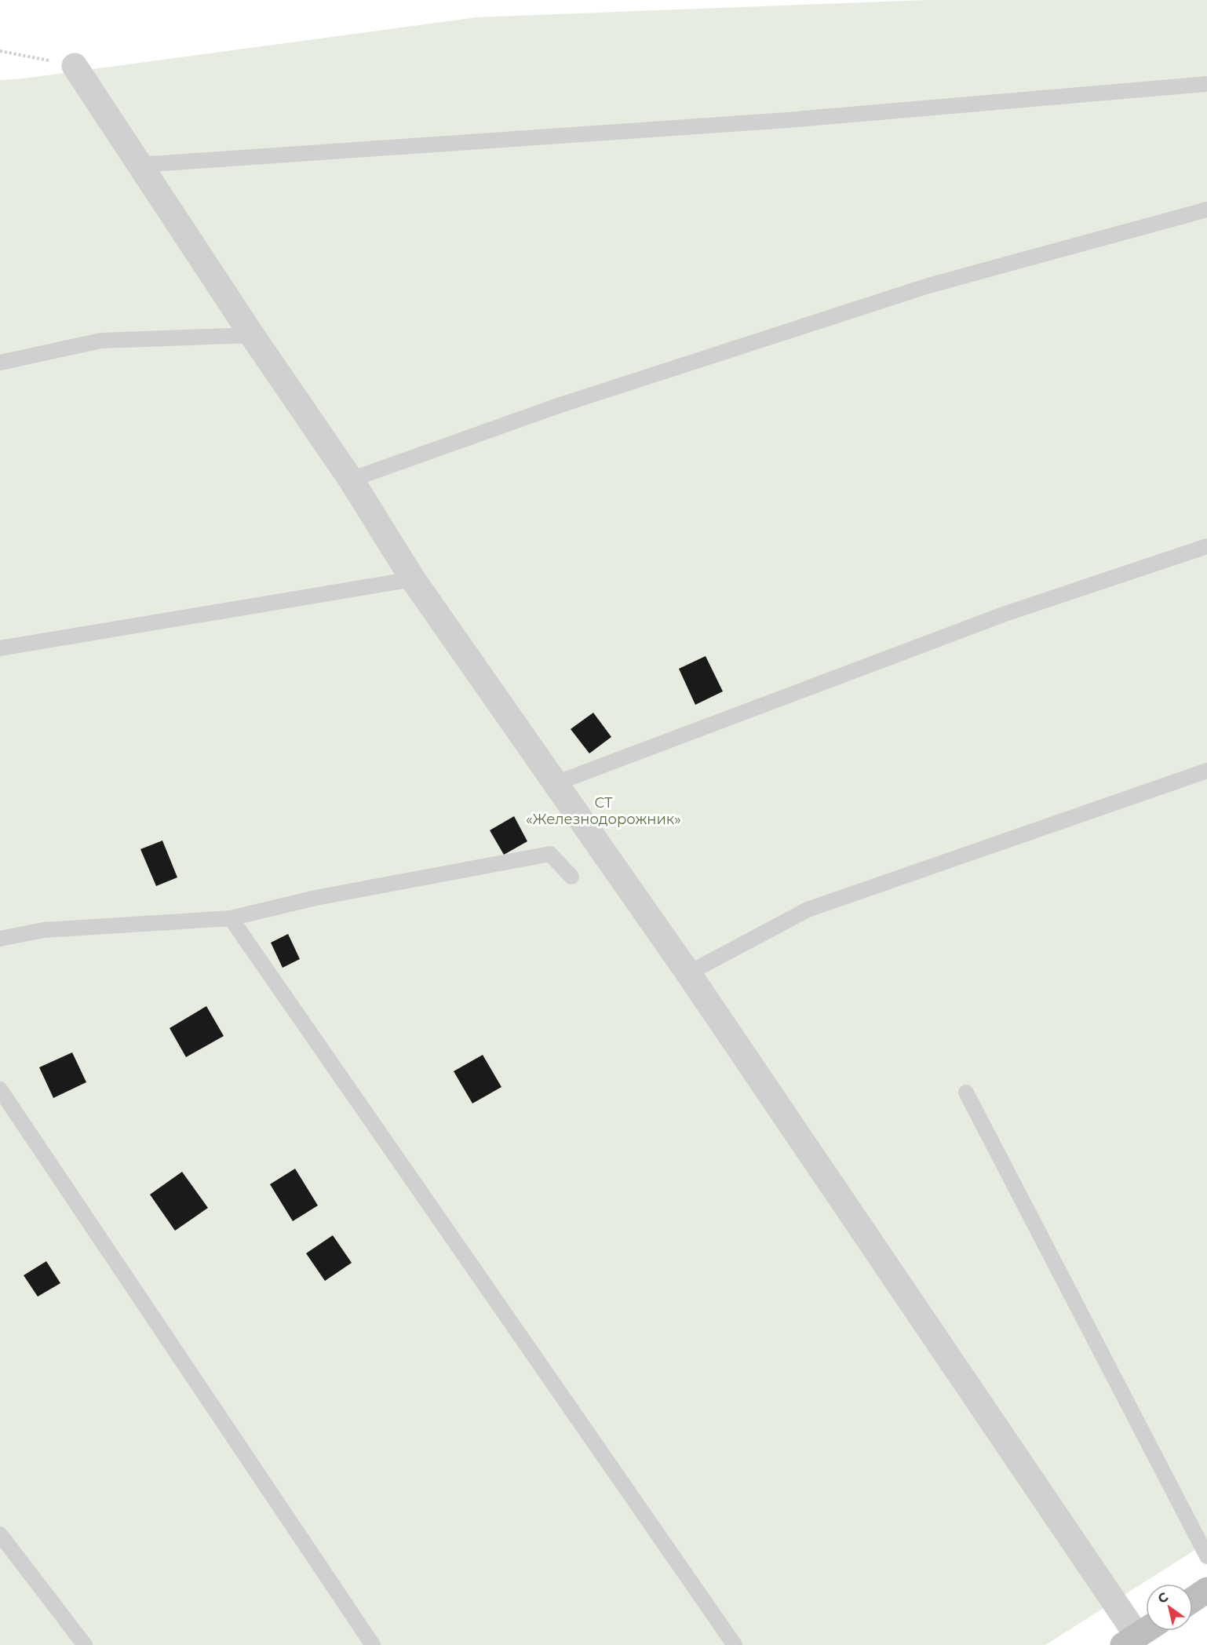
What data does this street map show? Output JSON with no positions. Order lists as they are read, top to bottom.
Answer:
{
  "parks": ["СТ «Железнодорожник»"],
  "north": "top left"
}
